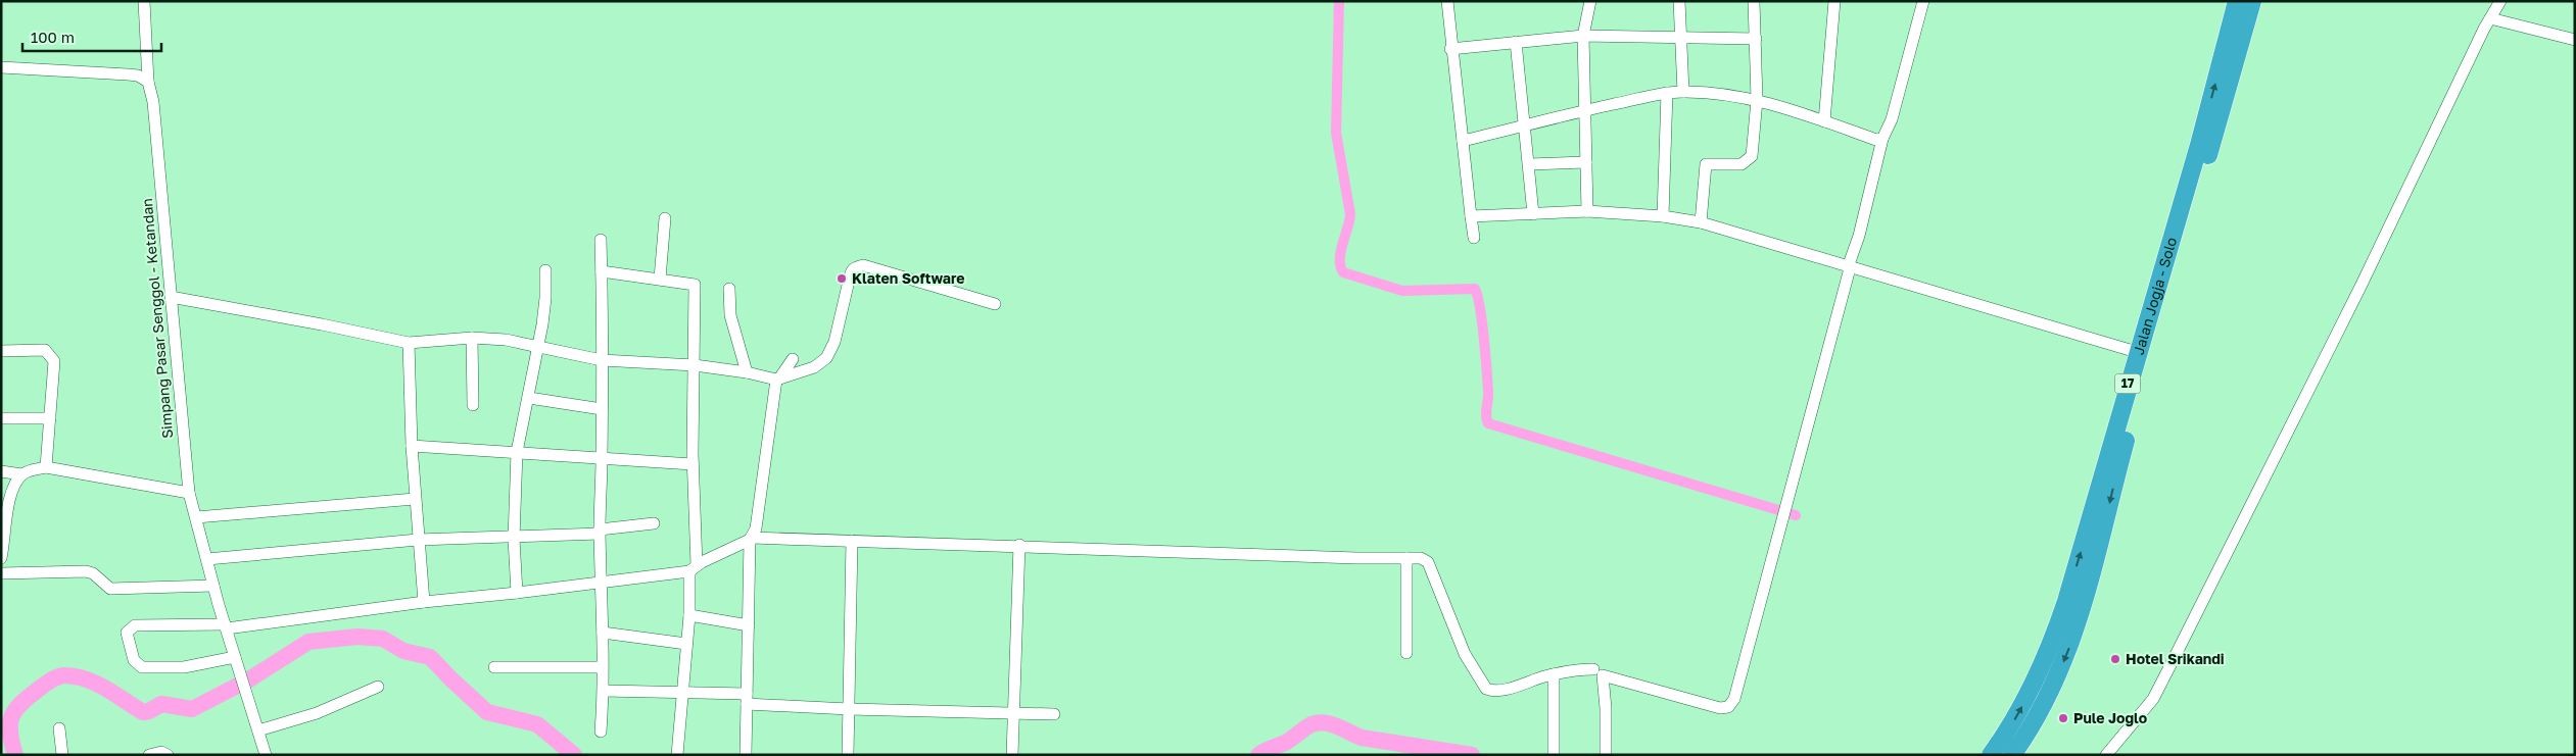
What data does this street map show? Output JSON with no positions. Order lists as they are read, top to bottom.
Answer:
{
  "streets": {
    "highway": ["Jalan Jogja - Solo", "17"],
    "street": ["Simpang Pasar Senggol - Ketandan"]
  },
  "places": ["Klaten Software", "Hotel Srikandi", "Pule Joglo"],
  "scale_bar": "100 m"
}
